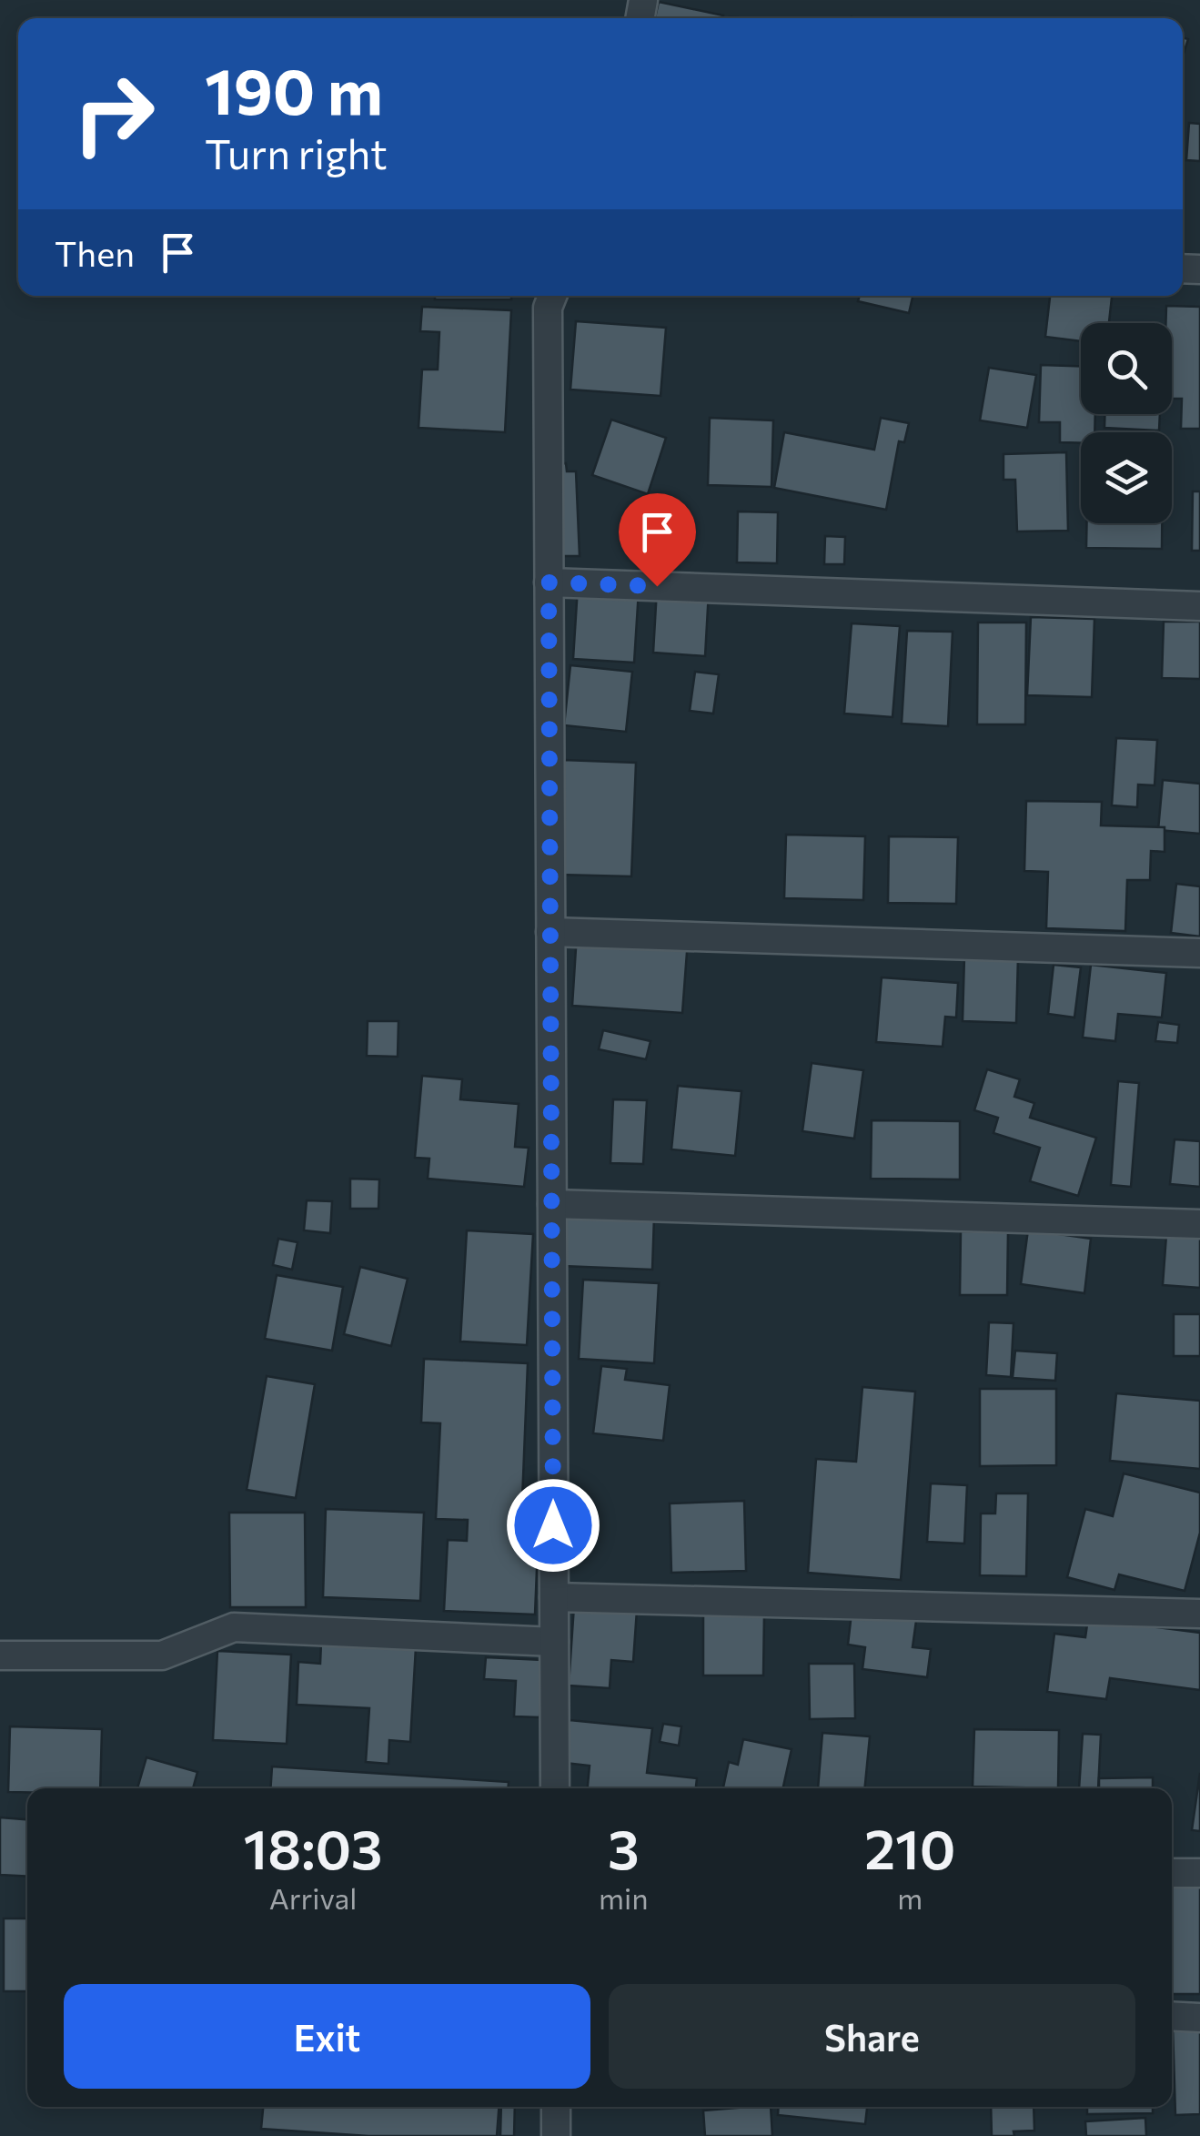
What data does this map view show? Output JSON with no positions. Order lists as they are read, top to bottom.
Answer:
{
  "page": {
    "turn": ["190 m", "Turn right"],
    "then": "Then",
    "eta": [
      "18:03",
      "Arrival",
      "3",
      "min",
      "210",
      "m"
    ],
    "buttons": ["Exit", "Share"]
  }
}
